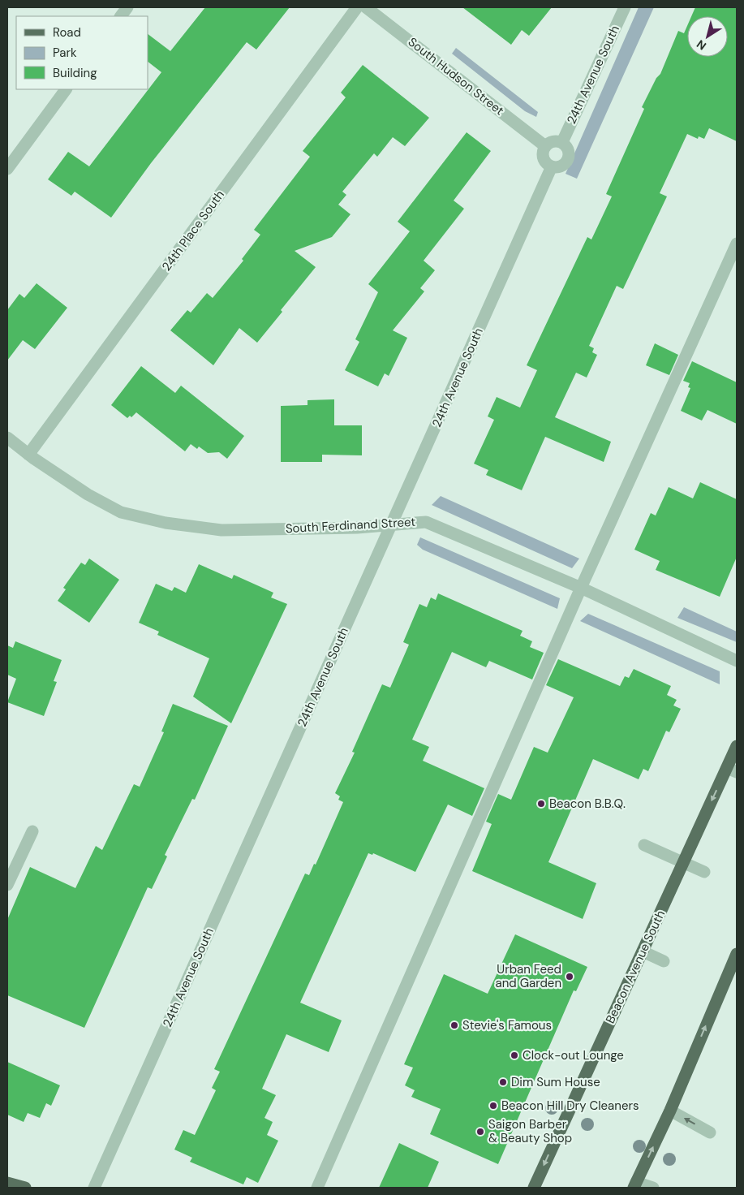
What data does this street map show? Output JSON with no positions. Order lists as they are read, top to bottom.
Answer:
{
  "streets": {
    "main road": ["Beacon Avenue South"],
    "street": [
      "24th Avenue South",
      "South Hudson Street",
      "24th Place South",
      "South Ferdinand Street"
    ]
  },
  "crossings": [
    ["24th Avenue South", "South Hudson Street"],
    ["24th Avenue South", "South Ferdinand Street"],
    ["24th Place South", "South Ferdinand Street"]
  ],
  "places": [
    "Beacon B.B.Q.",
    "Urban Feed and Garden",
    "Stevie's Famous",
    "Clock-out Lounge",
    "Dim Sum House",
    "Beacon Hill Dry Cleaners",
    "Saigon Barber & Beauty Shop"
  ],
  "legend": ["Road", "Park", "Building"],
  "north": "bottom left"
}
